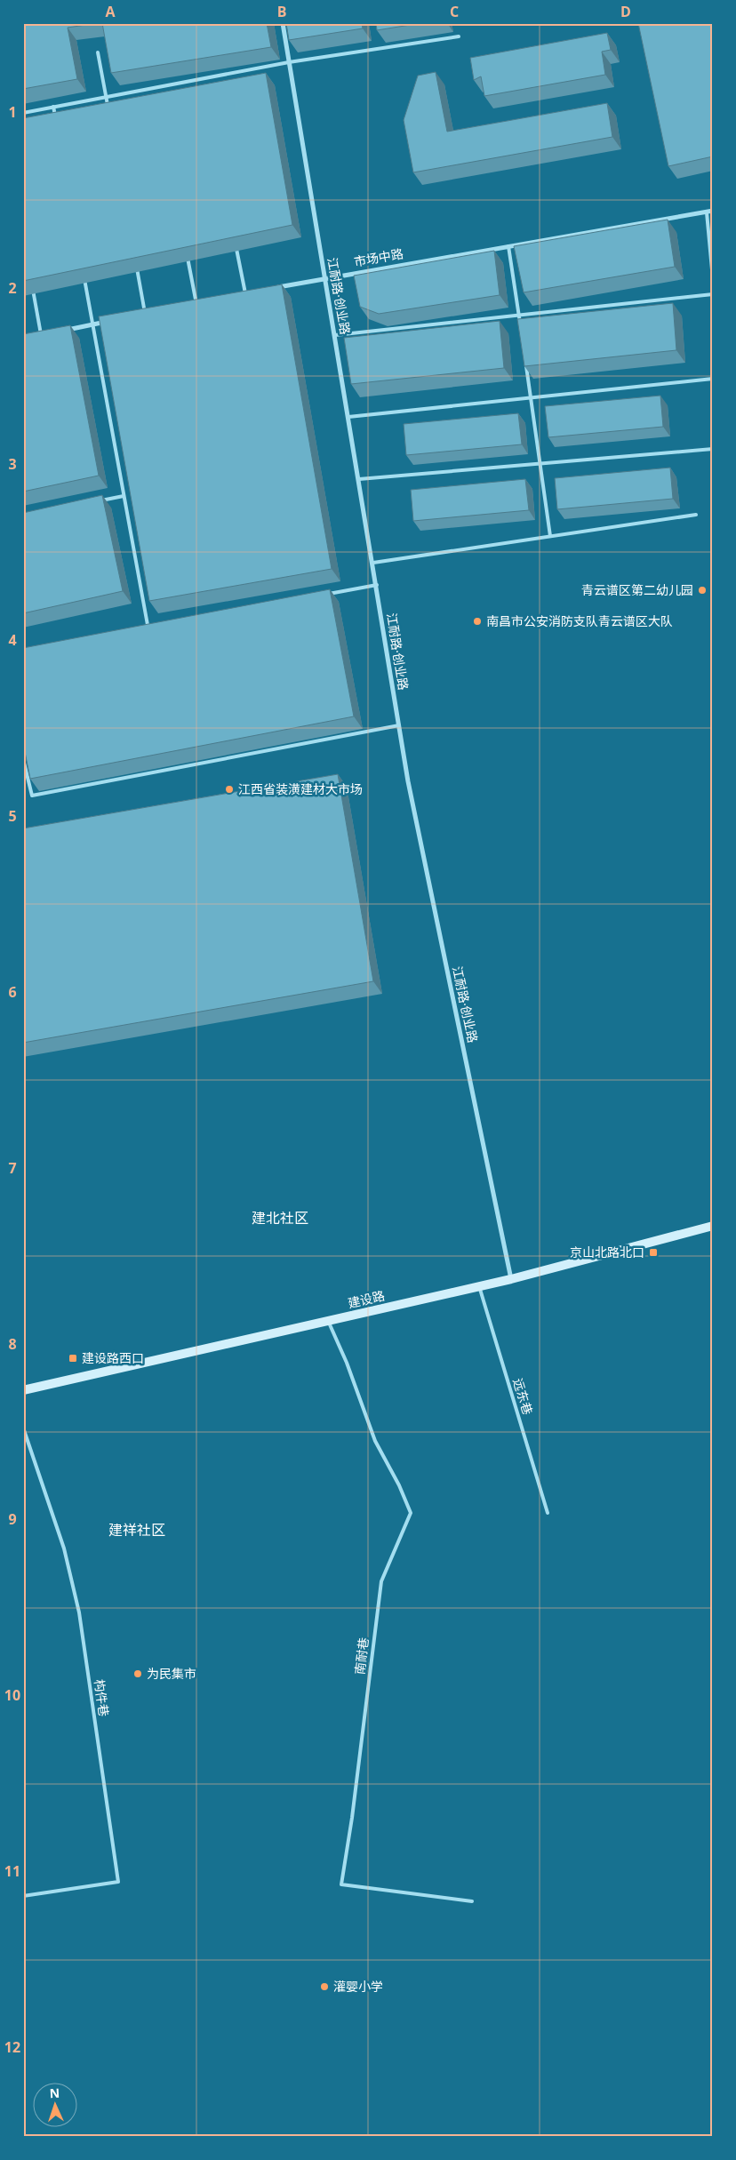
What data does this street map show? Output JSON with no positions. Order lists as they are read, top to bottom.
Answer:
{
  "streets": {
    "main road": ["建设路"],
    "street": ["市场中路", "江耐路·创业路"],
    "lane": ["远东巷", "南耐巷", "构件巷"]
  },
  "crossings": [
    ["市场中路", "江耐路·创业路"],
    ["江耐路·创业路", "建设路"],
    ["建设路", "远东巷"],
    ["建设路", "南耐巷"]
  ],
  "districts": ["建北社区", "建祥社区"],
  "places": {
    "other": [
      "青云谱区第二幼儿园",
      "南昌市公安消防支队青云谱区大队",
      "江西省装潢建材大市场",
      "为民集市",
      "灌婴小学"
    ],
    "transit": ["京山北路北口", "建设路西口"]
  },
  "north": "top",
  "grid": {
    "columns": [
      "A",
      "B",
      "C",
      "D"
    ],
    "rows": [
      "1",
      "2",
      "3",
      "4",
      "5",
      "6",
      "7",
      "8",
      "9",
      "10",
      "11",
      "12"
    ]
  }
}
